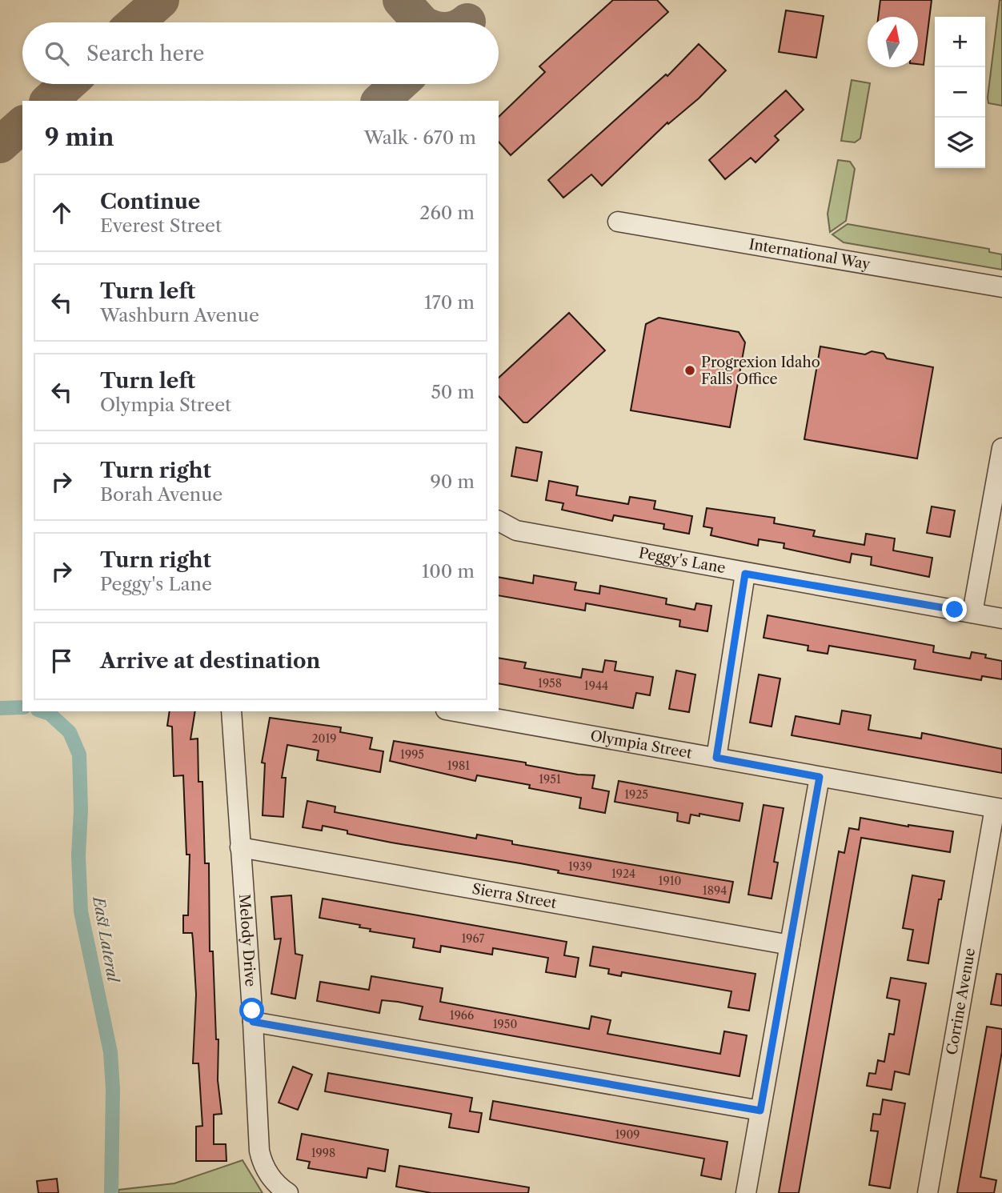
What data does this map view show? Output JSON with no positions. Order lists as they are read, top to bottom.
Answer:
{
  "streets": {
    "street": [
      "International Way",
      "Peggy's Lane",
      "Olympia Street",
      "Sierra Street",
      "Melody Drive",
      "Corrine Avenue"
    ]
  },
  "crossings": [
    ["Olympia Street", "Corrine Avenue"],
    ["Sierra Street", "Melody Drive"]
  ],
  "water": ["East Lateral"],
  "places": ["Progrexion Idaho Falls Office"],
  "house_numbers": [
    "1958",
    "1944",
    "2019",
    "1995",
    "1981",
    "1951",
    "1925",
    "1939",
    "1924",
    "1910",
    "1894",
    "1967",
    "1966",
    "1950",
    "1909",
    "1998"
  ],
  "north": "top",
  "page": {
    "map_buttons": ["+", "−"],
    "search": "Search here",
    "heading": ["9 min", "Walk · 670 m"],
    "list": [
      ["Continue", "Everest Street", "260 m"],
      ["Turn left", "Washburn Avenue", "170 m"],
      ["Turn left", "Olympia Street", "50 m"],
      ["Turn right", "Borah Avenue", "90 m"],
      ["Turn right", "Peggy's Lane", "100 m"],
      "Arrive at destination"
    ]
  }
}
